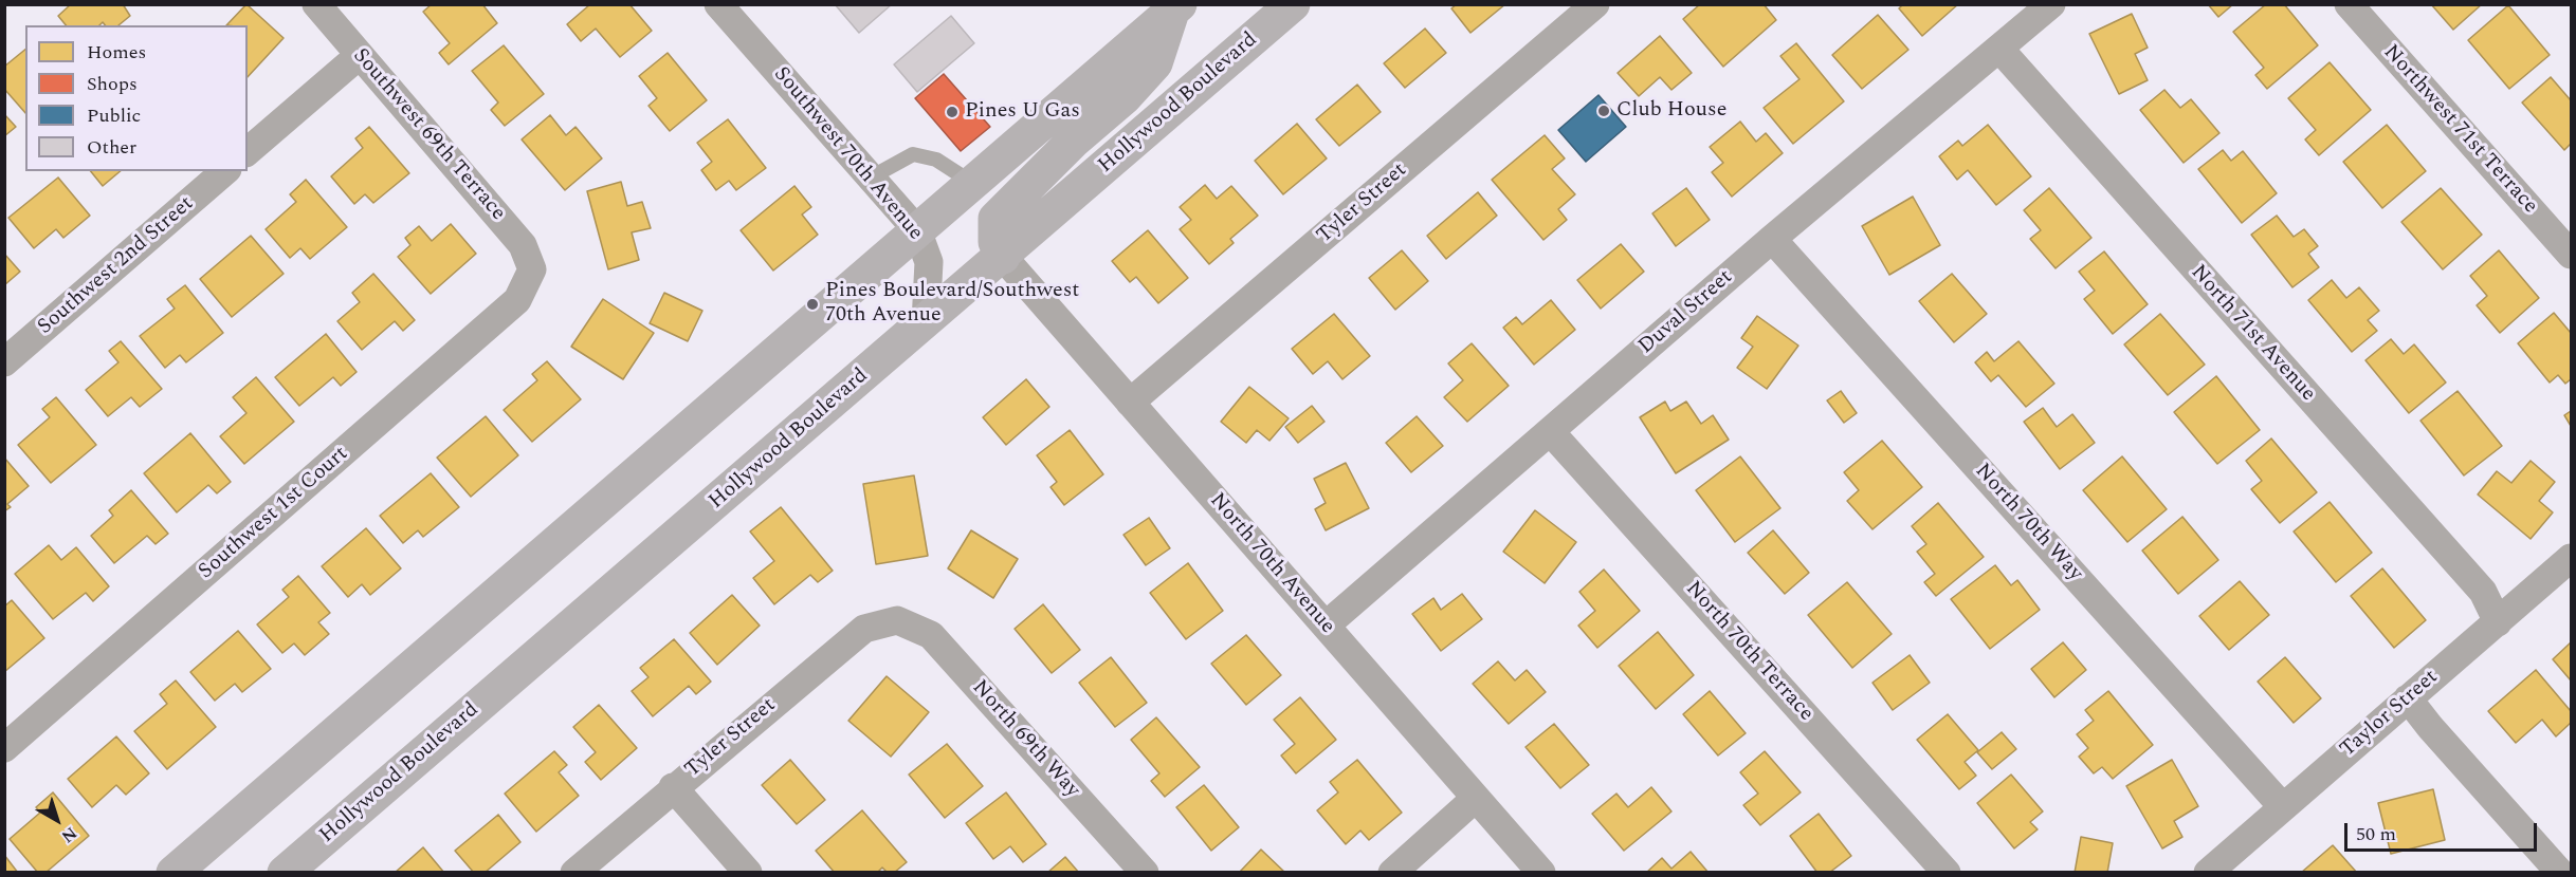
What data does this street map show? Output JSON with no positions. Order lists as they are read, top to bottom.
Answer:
{
  "streets": {
    "highway": ["Hollywood Boulevard"],
    "street": [
      "Northwest 71st Terrace",
      "Southwest 69th Terrace",
      "Southwest 70th Avenue",
      "Tyler Street",
      "Southwest 2nd Street",
      "Duval Street",
      "North 71st Avenue",
      "Southwest 1st Court",
      "North 70th Way",
      "North 70th Avenue",
      "North 70th Terrace",
      "Taylor Street",
      "North 69th Way"
    ]
  },
  "crossings": [
    ["Hollywood Boulevard", "Southwest 70th Avenue"],
    ["Hollywood Boulevard", "North 70th Avenue"],
    ["Southwest 69th Terrace", "Southwest 1st Court"],
    ["Tyler Street", "North 70th Avenue"],
    ["Tyler Street", "North 69th Way"],
    ["Duval Street", "North 71st Avenue"],
    ["Duval Street", "North 70th Way"],
    ["Duval Street", "North 70th Avenue"],
    ["Duval Street", "North 70th Terrace"],
    ["North 71st Avenue", "Taylor Street"],
    ["North 70th Way", "Taylor Street"]
  ],
  "places": ["Club House", "Pines U Gas", "Pines Boulevard/Southwest 70th Avenue"],
  "legend": [
    "Homes",
    "Shops",
    "Public",
    "Other"
  ],
  "scale_bar": "50 m",
  "north": "bottom right"
}
